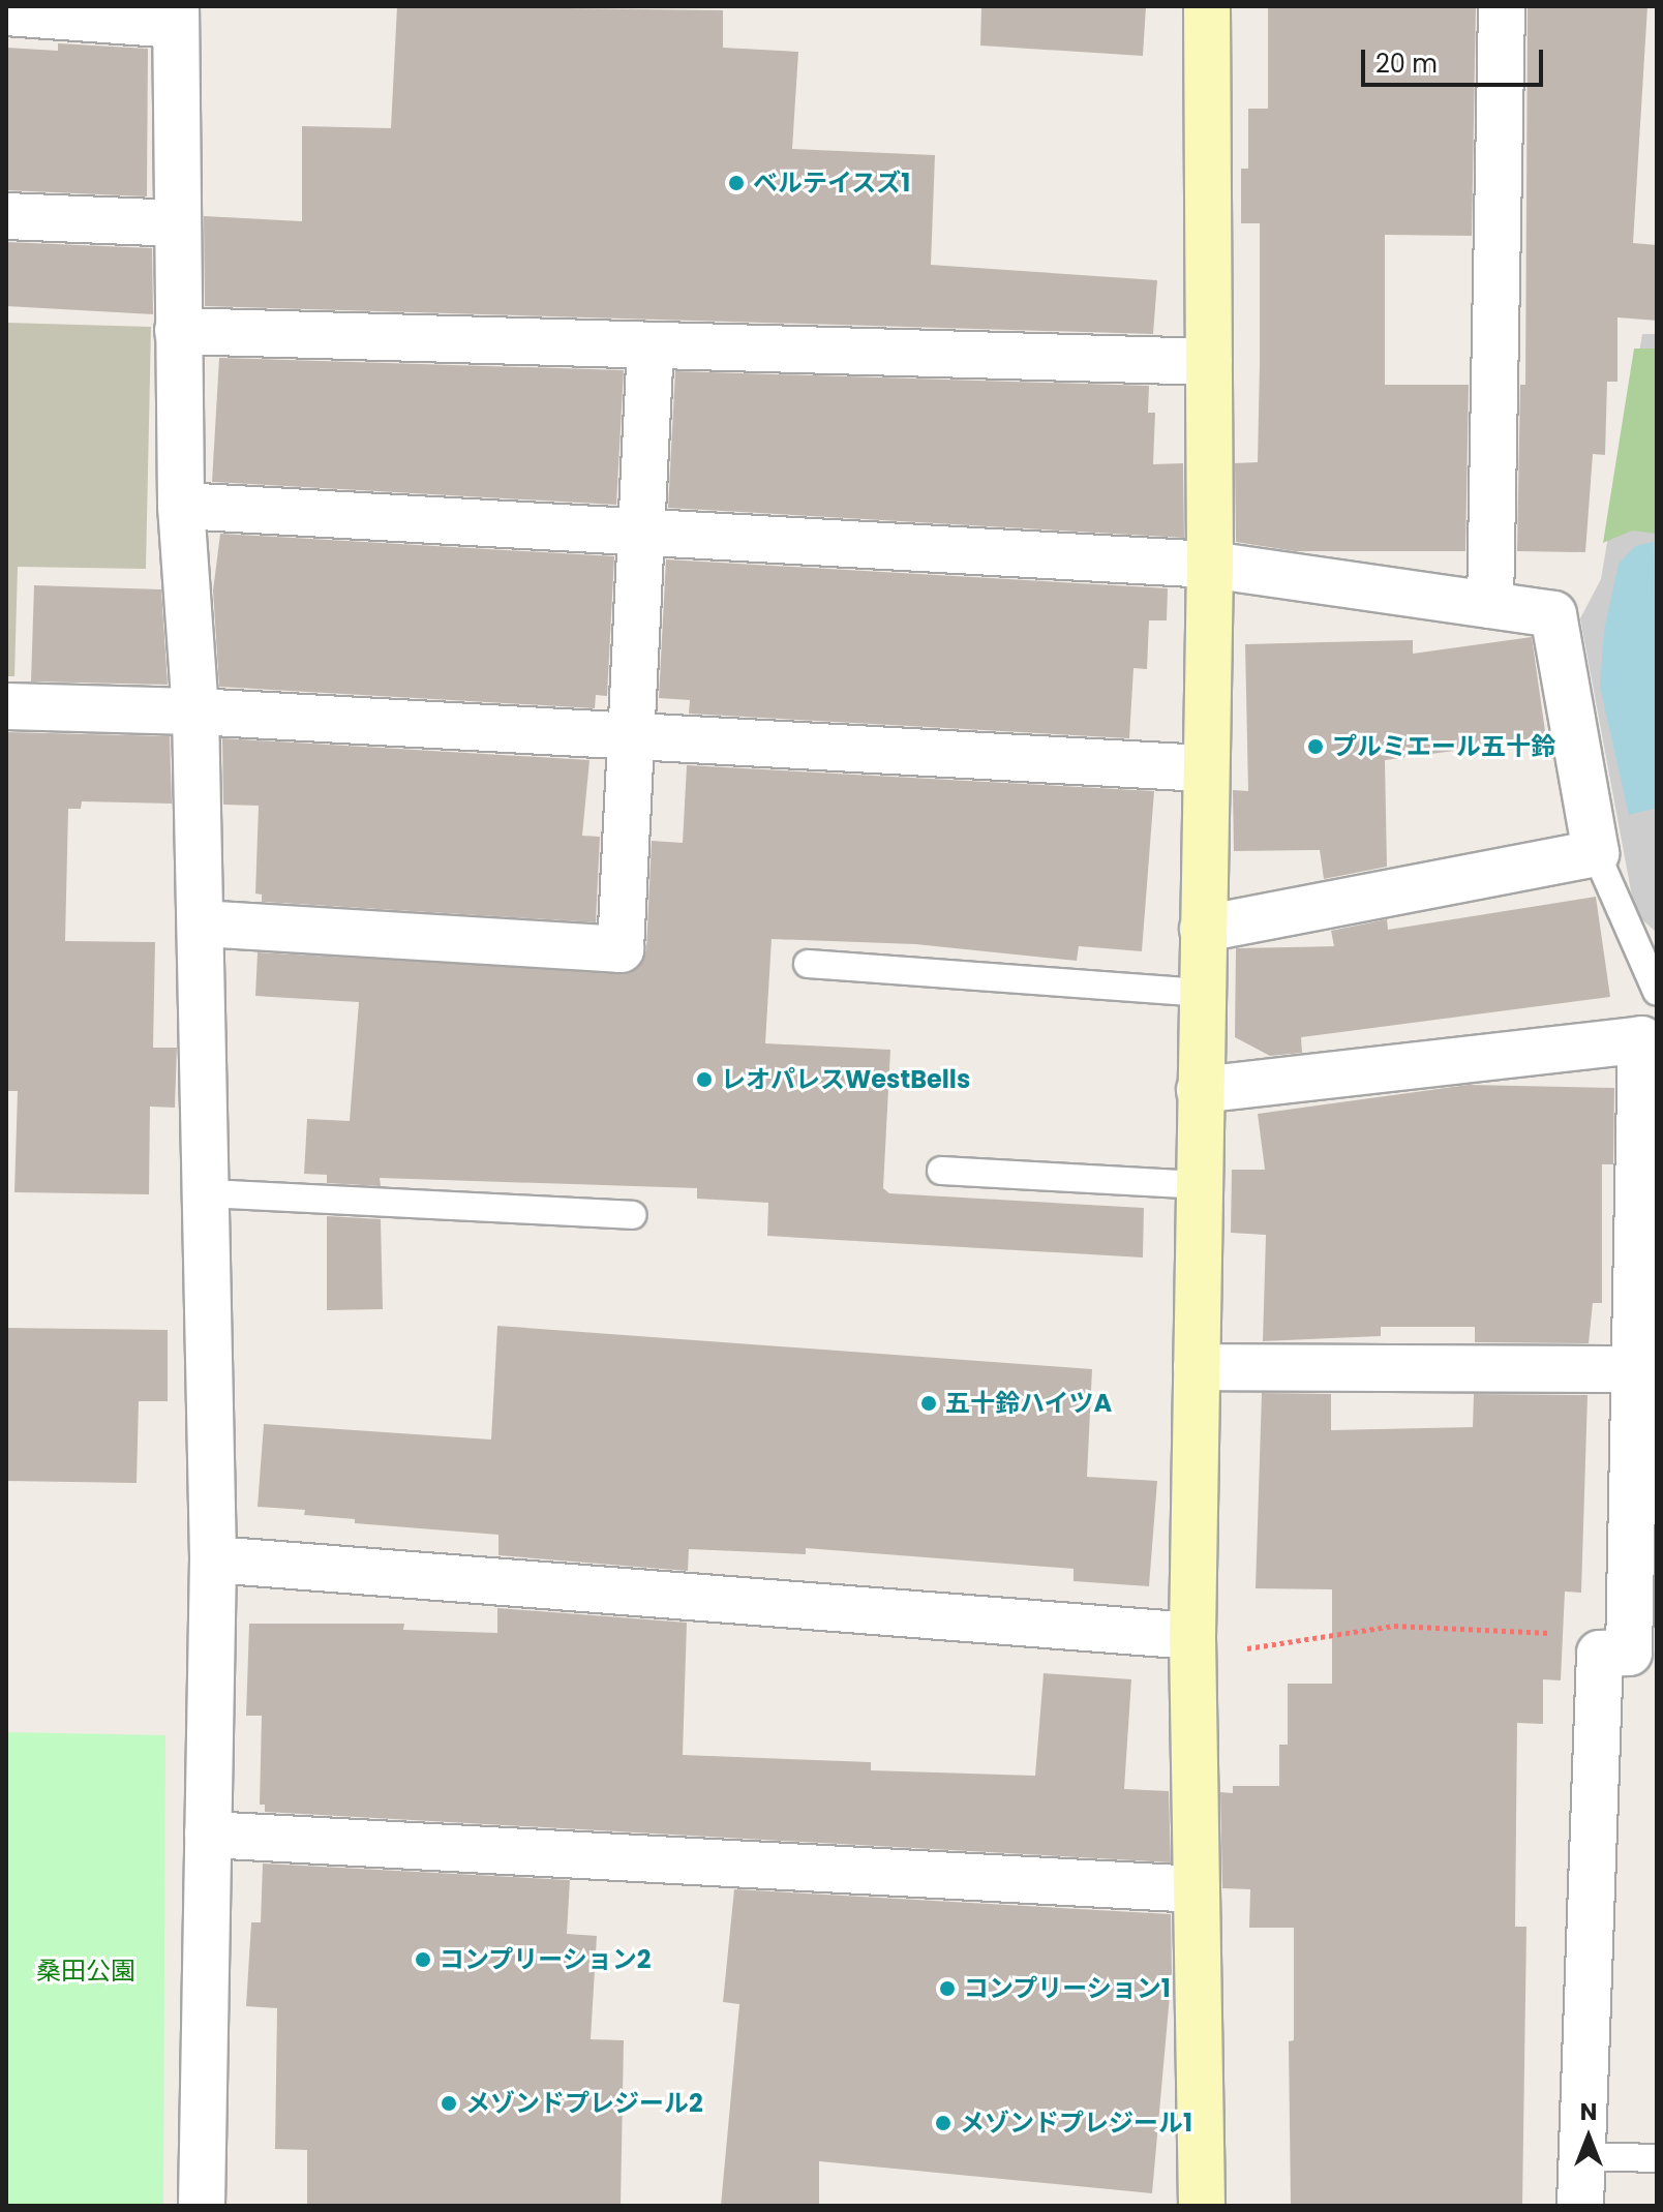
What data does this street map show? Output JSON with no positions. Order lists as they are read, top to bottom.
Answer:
{
  "parks": ["桑田公園"],
  "places": [
    "ベルテイスズ1",
    "プルミエール五十鈴",
    "レオパレスWestBells",
    "五十鈴ハイツA",
    "コンプリーション2",
    "コンプリーション1",
    "メゾンドプレジール2",
    "メゾンドプレジール1"
  ],
  "scale_bar": "20 m",
  "north": "top"
}
